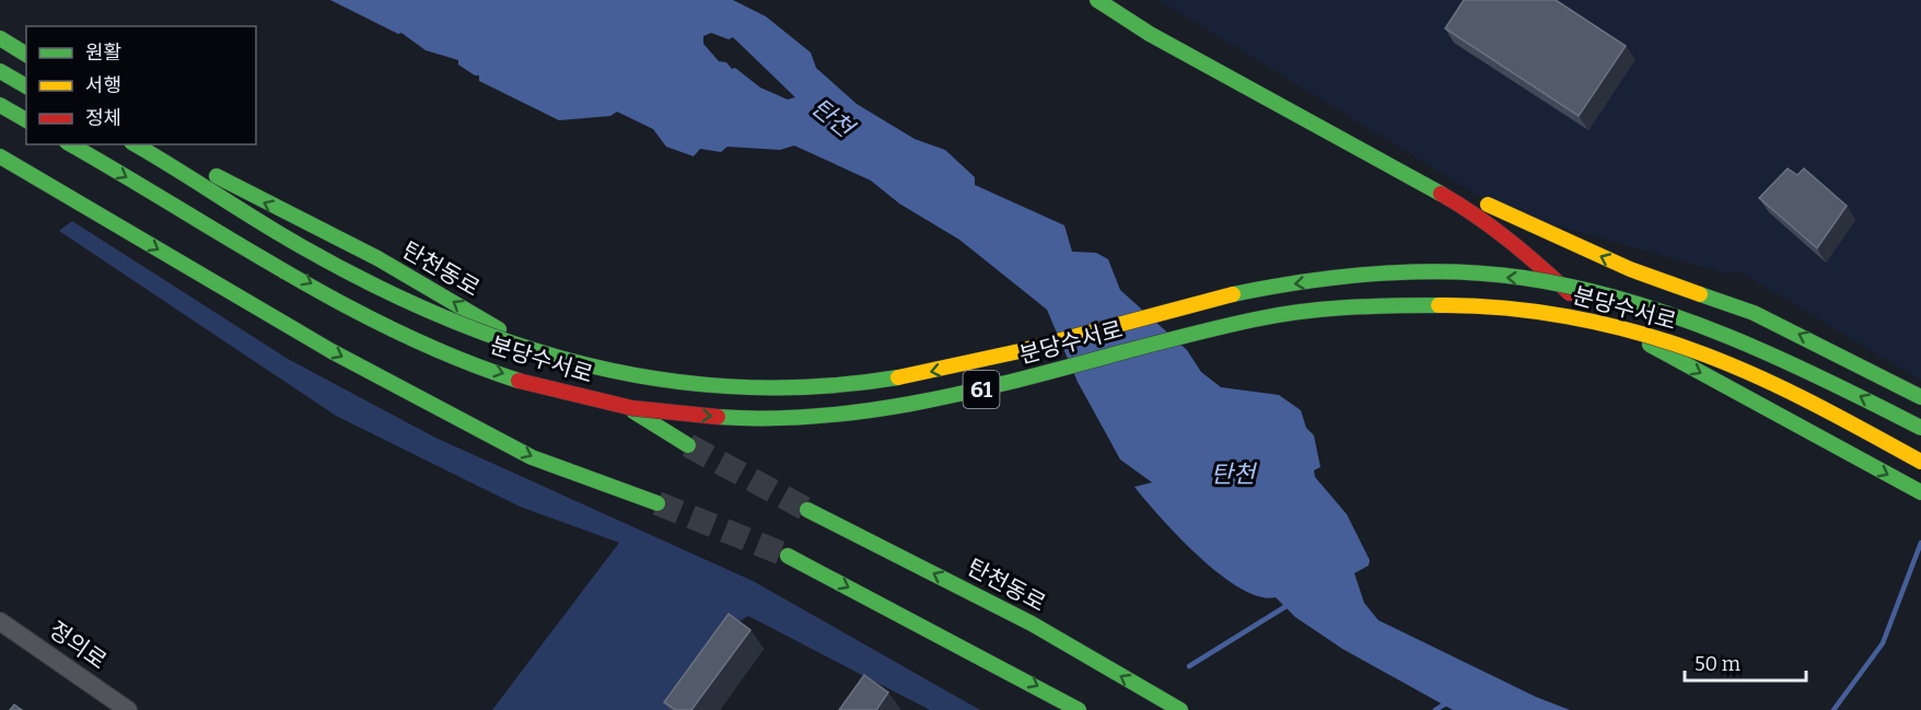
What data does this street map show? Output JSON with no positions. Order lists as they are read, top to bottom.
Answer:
{
  "streets": {
    "main road": ["탄천동로", "분당수서로", "61"],
    "street": ["정의로"]
  },
  "crossings": [
    ["탄천동로", "분당수서로"]
  ],
  "water": ["탄천"],
  "legend": ["원활", "서행", "정체"],
  "scale_bar": "50 m"
}
